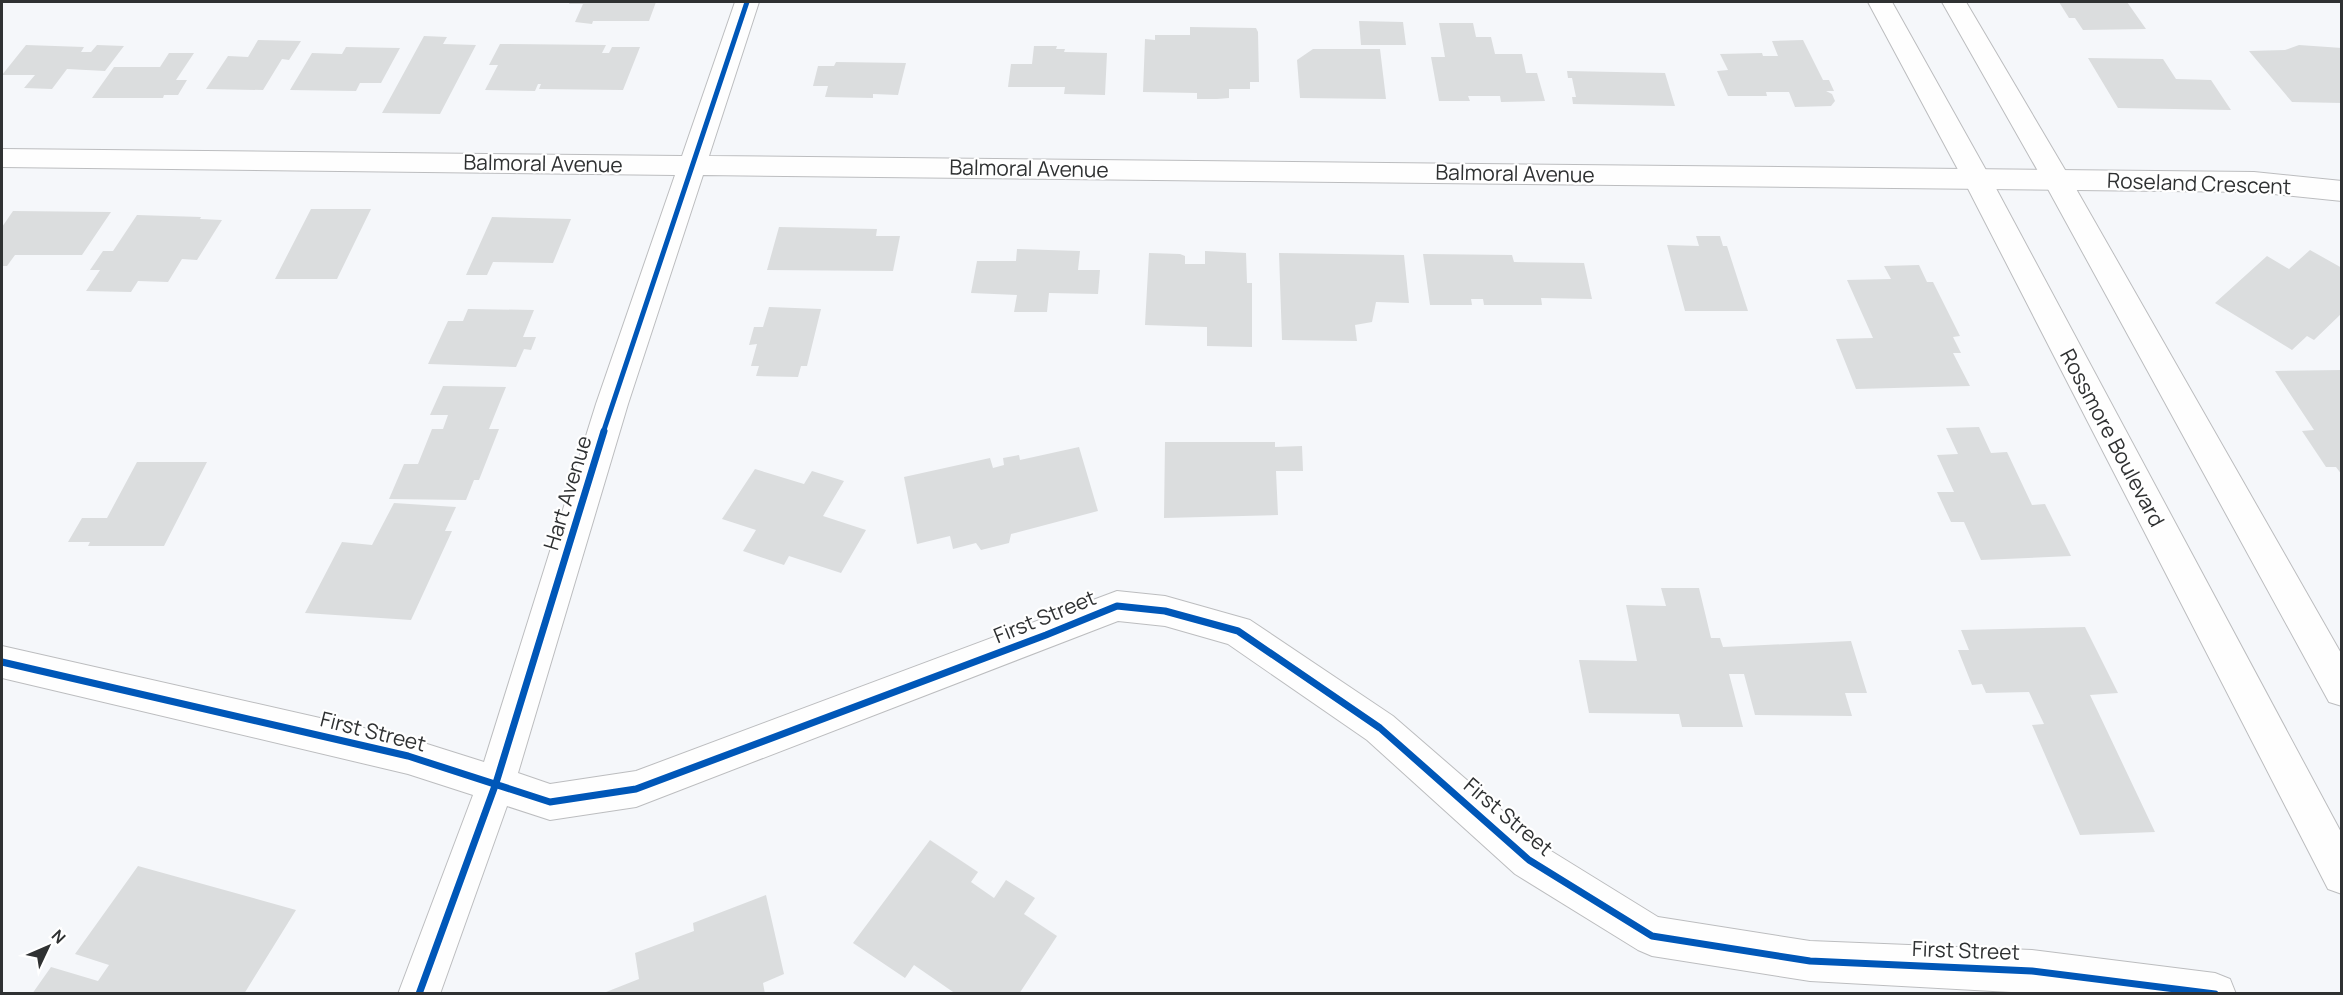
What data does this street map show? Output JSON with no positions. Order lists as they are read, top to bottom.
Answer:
{
  "streets": {
    "street": [
      "Balmoral Avenue",
      "Roseland Crescent",
      "Rossmore Boulevard",
      "Hart Avenue",
      "First Street"
    ]
  },
  "crossings": [
    ["Balmoral Avenue", "Roseland Crescent"],
    ["Balmoral Avenue", "Rossmore Boulevard"],
    ["Balmoral Avenue", "Hart Avenue"],
    ["Hart Avenue", "First Street"]
  ],
  "north": "top right"
}
